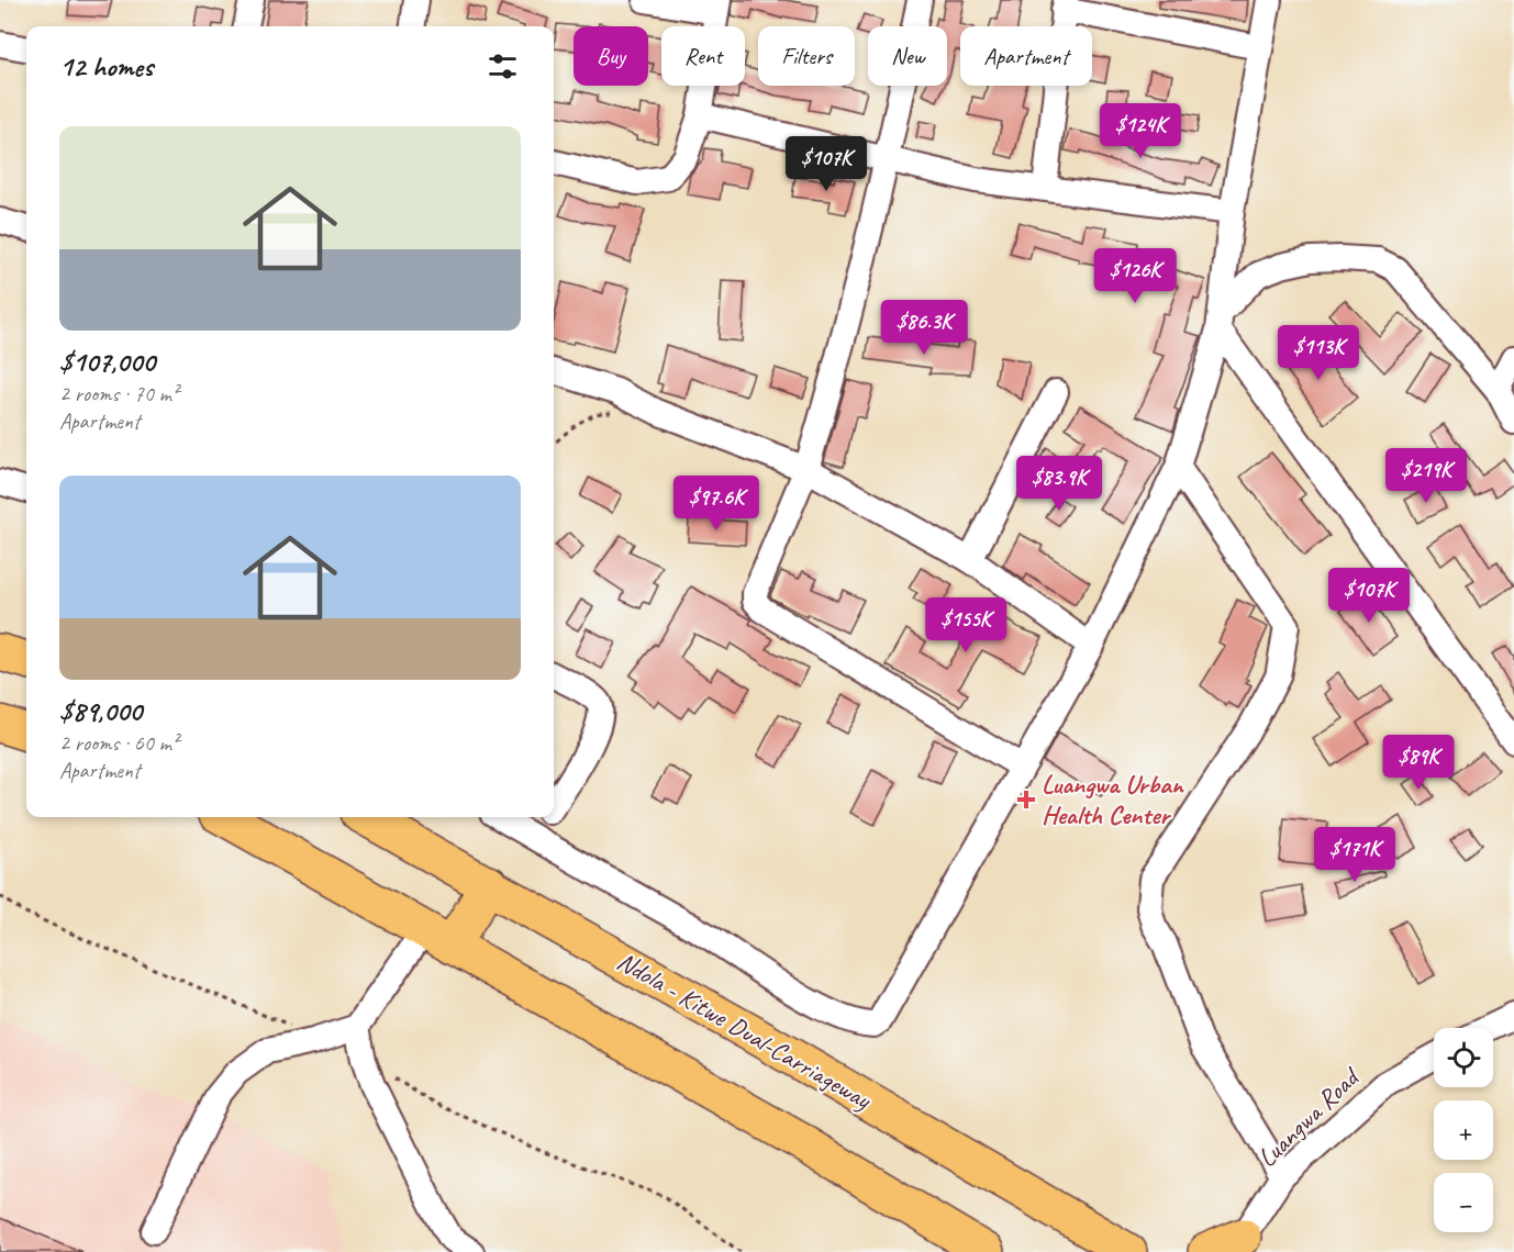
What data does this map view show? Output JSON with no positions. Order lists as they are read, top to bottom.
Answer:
{
  "streets": {
    "highway": ["Ndola - Kitwe Dual-Carriageway"],
    "street": ["Luangwa Road"]
  },
  "places": {
    "health": ["Luangwa Urban Health Center"]
  },
  "page": {
    "chip": [
      "Buy",
      "Rent",
      "Filters",
      "New",
      "Apartment"
    ],
    "heading": "12 homes",
    "price": [
      "$124K",
      "$107K",
      "$126K",
      "$86.3K",
      "$113K",
      "$219K",
      "$83.9K",
      "$97.6K",
      "$107K",
      "$155K",
      "$89K",
      "$171K"
    ],
    "list": [
      {
        "name": "$107,000",
        "note": "2 rooms · 70 m² · Apartment"
      },
      {
        "name": "$89,000",
        "note": "2 rooms · 60 m² · Apartment"
      }
    ],
    "map_buttons": ["+", "−"]
  }
}
